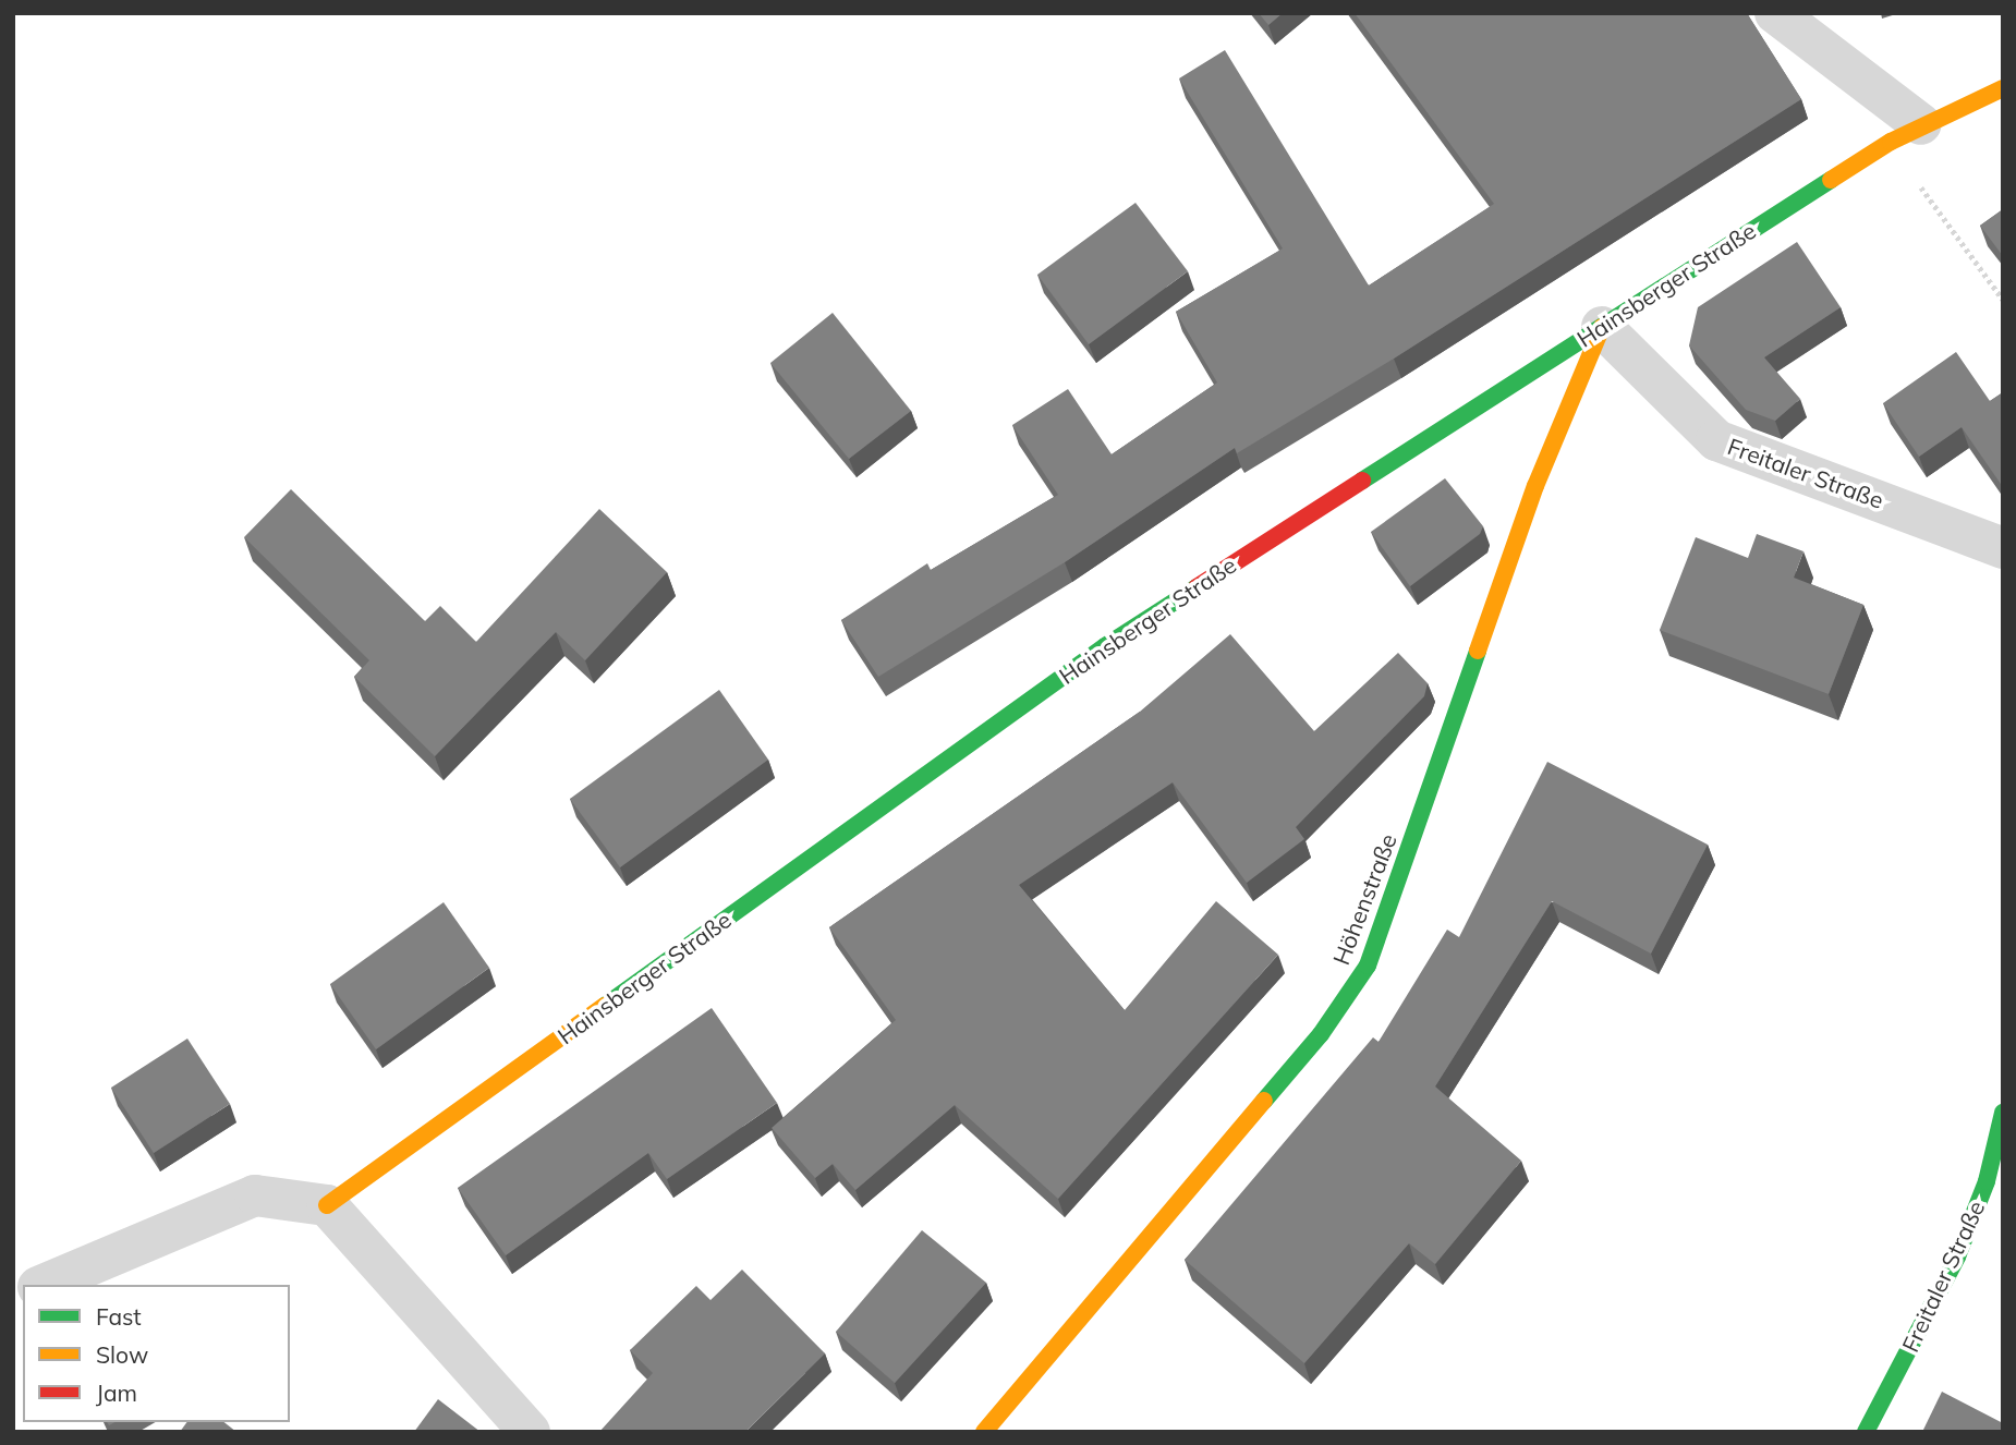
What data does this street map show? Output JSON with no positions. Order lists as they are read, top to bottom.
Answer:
{
  "streets": {
    "street": ["Hainsberger Straße", "Freitaler Straße", "Höhenstraße"]
  },
  "crossings": [
    ["Hainsberger Straße", "Freitaler Straße"],
    ["Hainsberger Straße", "Höhenstraße"],
    ["Freitaler Straße", "Höhenstraße"]
  ],
  "legend": ["Fast", "Slow", "Jam"]
}
